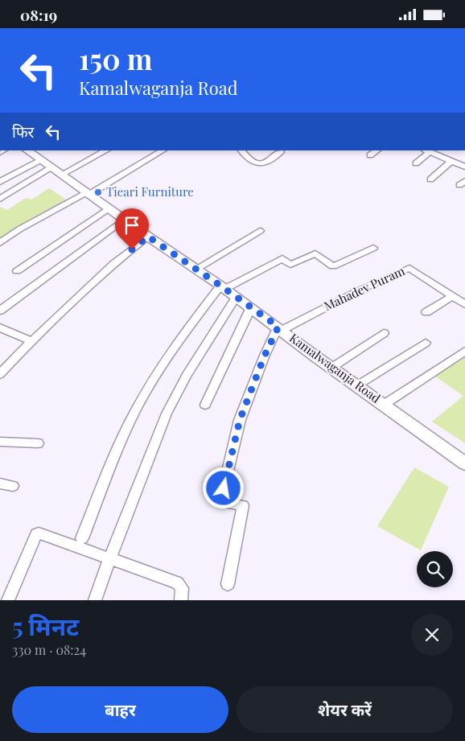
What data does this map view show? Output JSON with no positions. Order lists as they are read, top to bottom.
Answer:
{
  "streets": {
    "main road": ["Kamalwaganja Road"],
    "street": ["Mahadev Puram"]
  },
  "crossings": [
    ["Mahadev Puram", "Kamalwaganja Road"]
  ],
  "places": ["Tieari Furniture"],
  "page": {
    "status": "08:19",
    "turn": ["150 m", "Kamalwaganja Road"],
    "then": "फिर",
    "heading": ["5 मिनट", "330 m · 08:24"],
    "buttons": ["बाहर", "शेयर करें"]
  }
}
